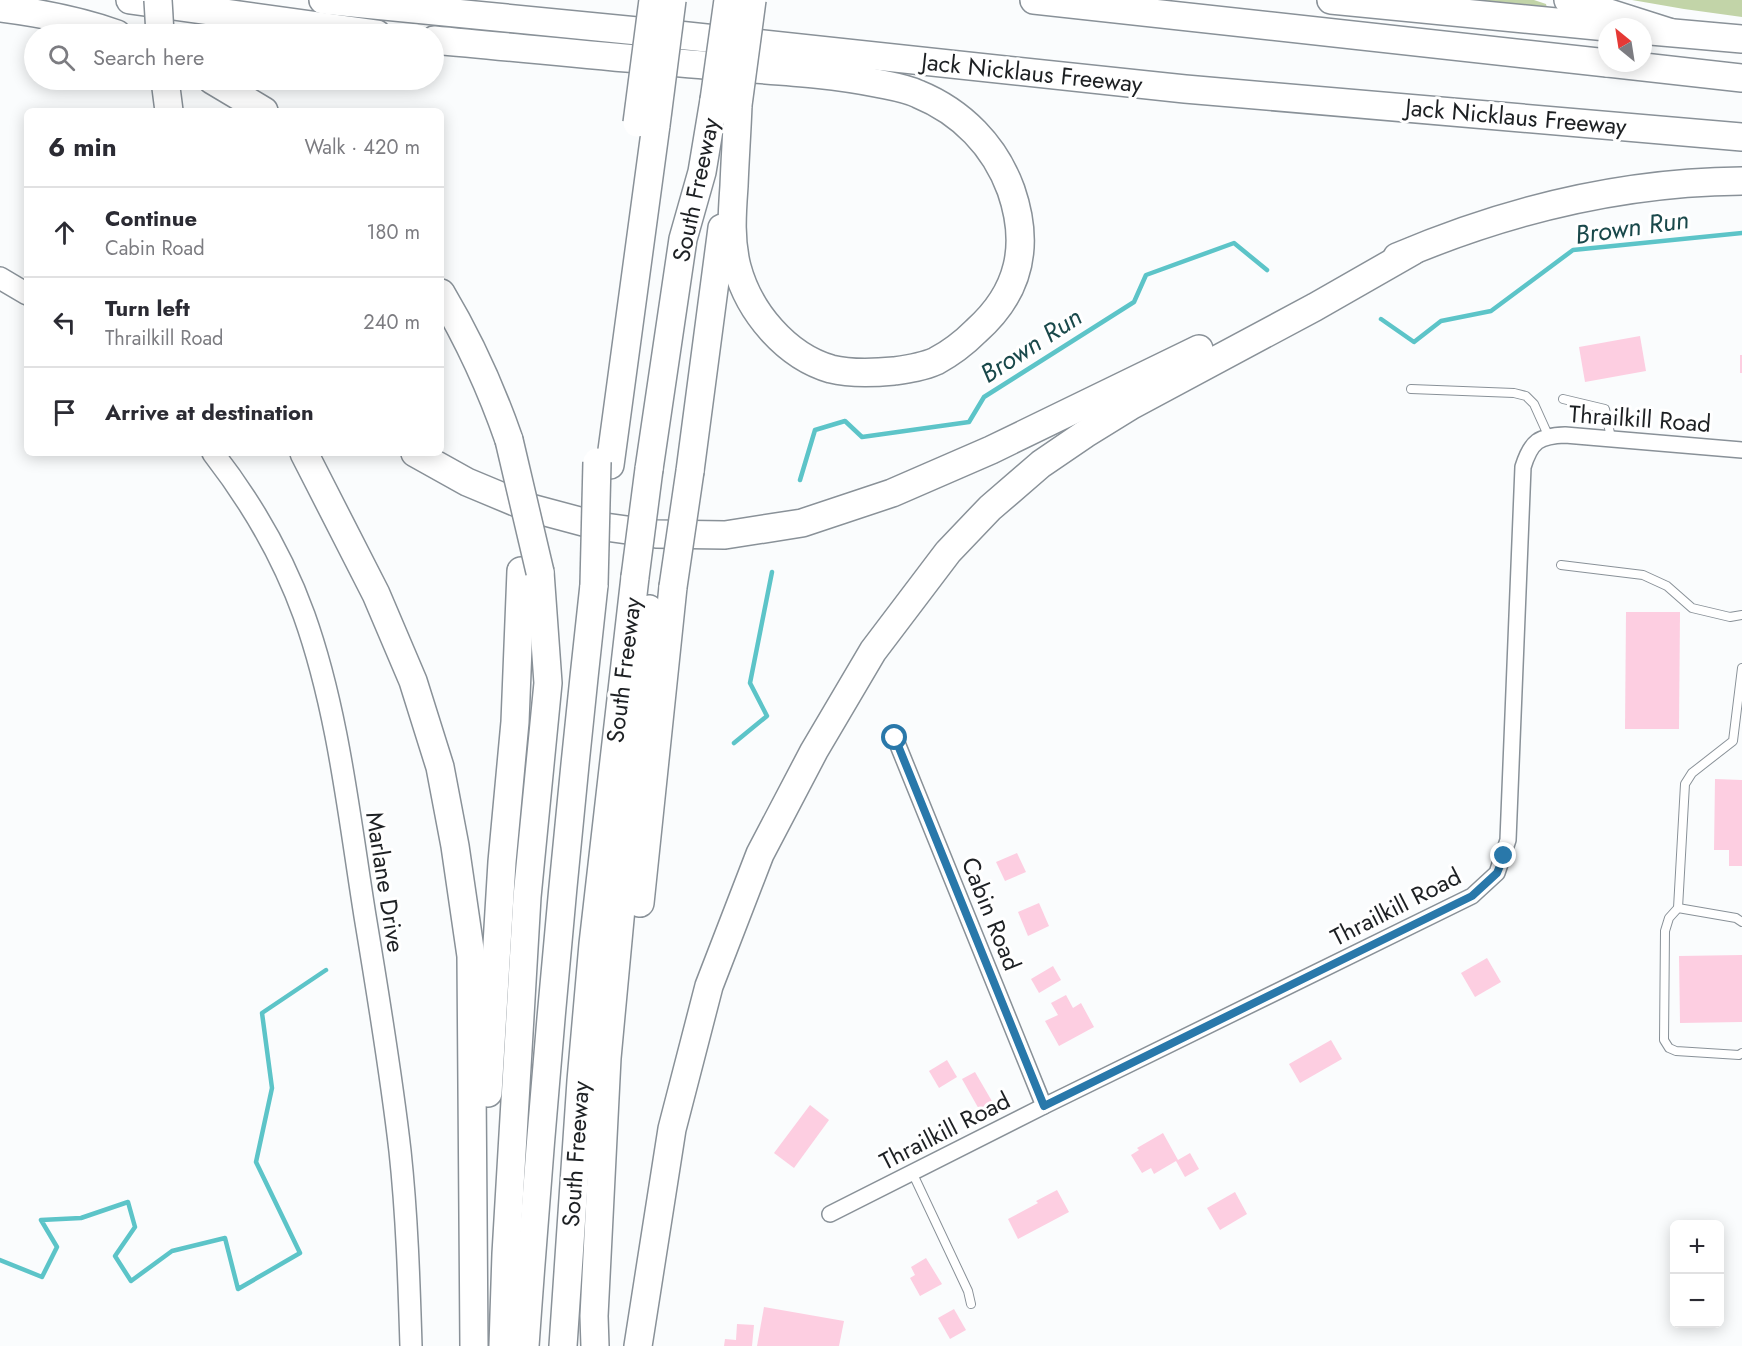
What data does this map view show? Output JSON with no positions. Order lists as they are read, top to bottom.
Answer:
{
  "streets": {
    "highway": ["Jack Nicklaus Freeway", "South Freeway"],
    "street": ["Thrailkill Road", "Marlane Drive", "Cabin Road"]
  },
  "crossings": [
    ["Thrailkill Road", "Cabin Road"]
  ],
  "water": ["Brown Run"],
  "north": "top left",
  "page": {
    "search": "Search here",
    "heading": ["6 min", "Walk · 420 m"],
    "list": [
      ["Continue", "Cabin Road", "180 m"],
      ["Turn left", "Thrailkill Road", "240 m"],
      "Arrive at destination"
    ],
    "map_buttons": ["+", "−"]
  }
}
